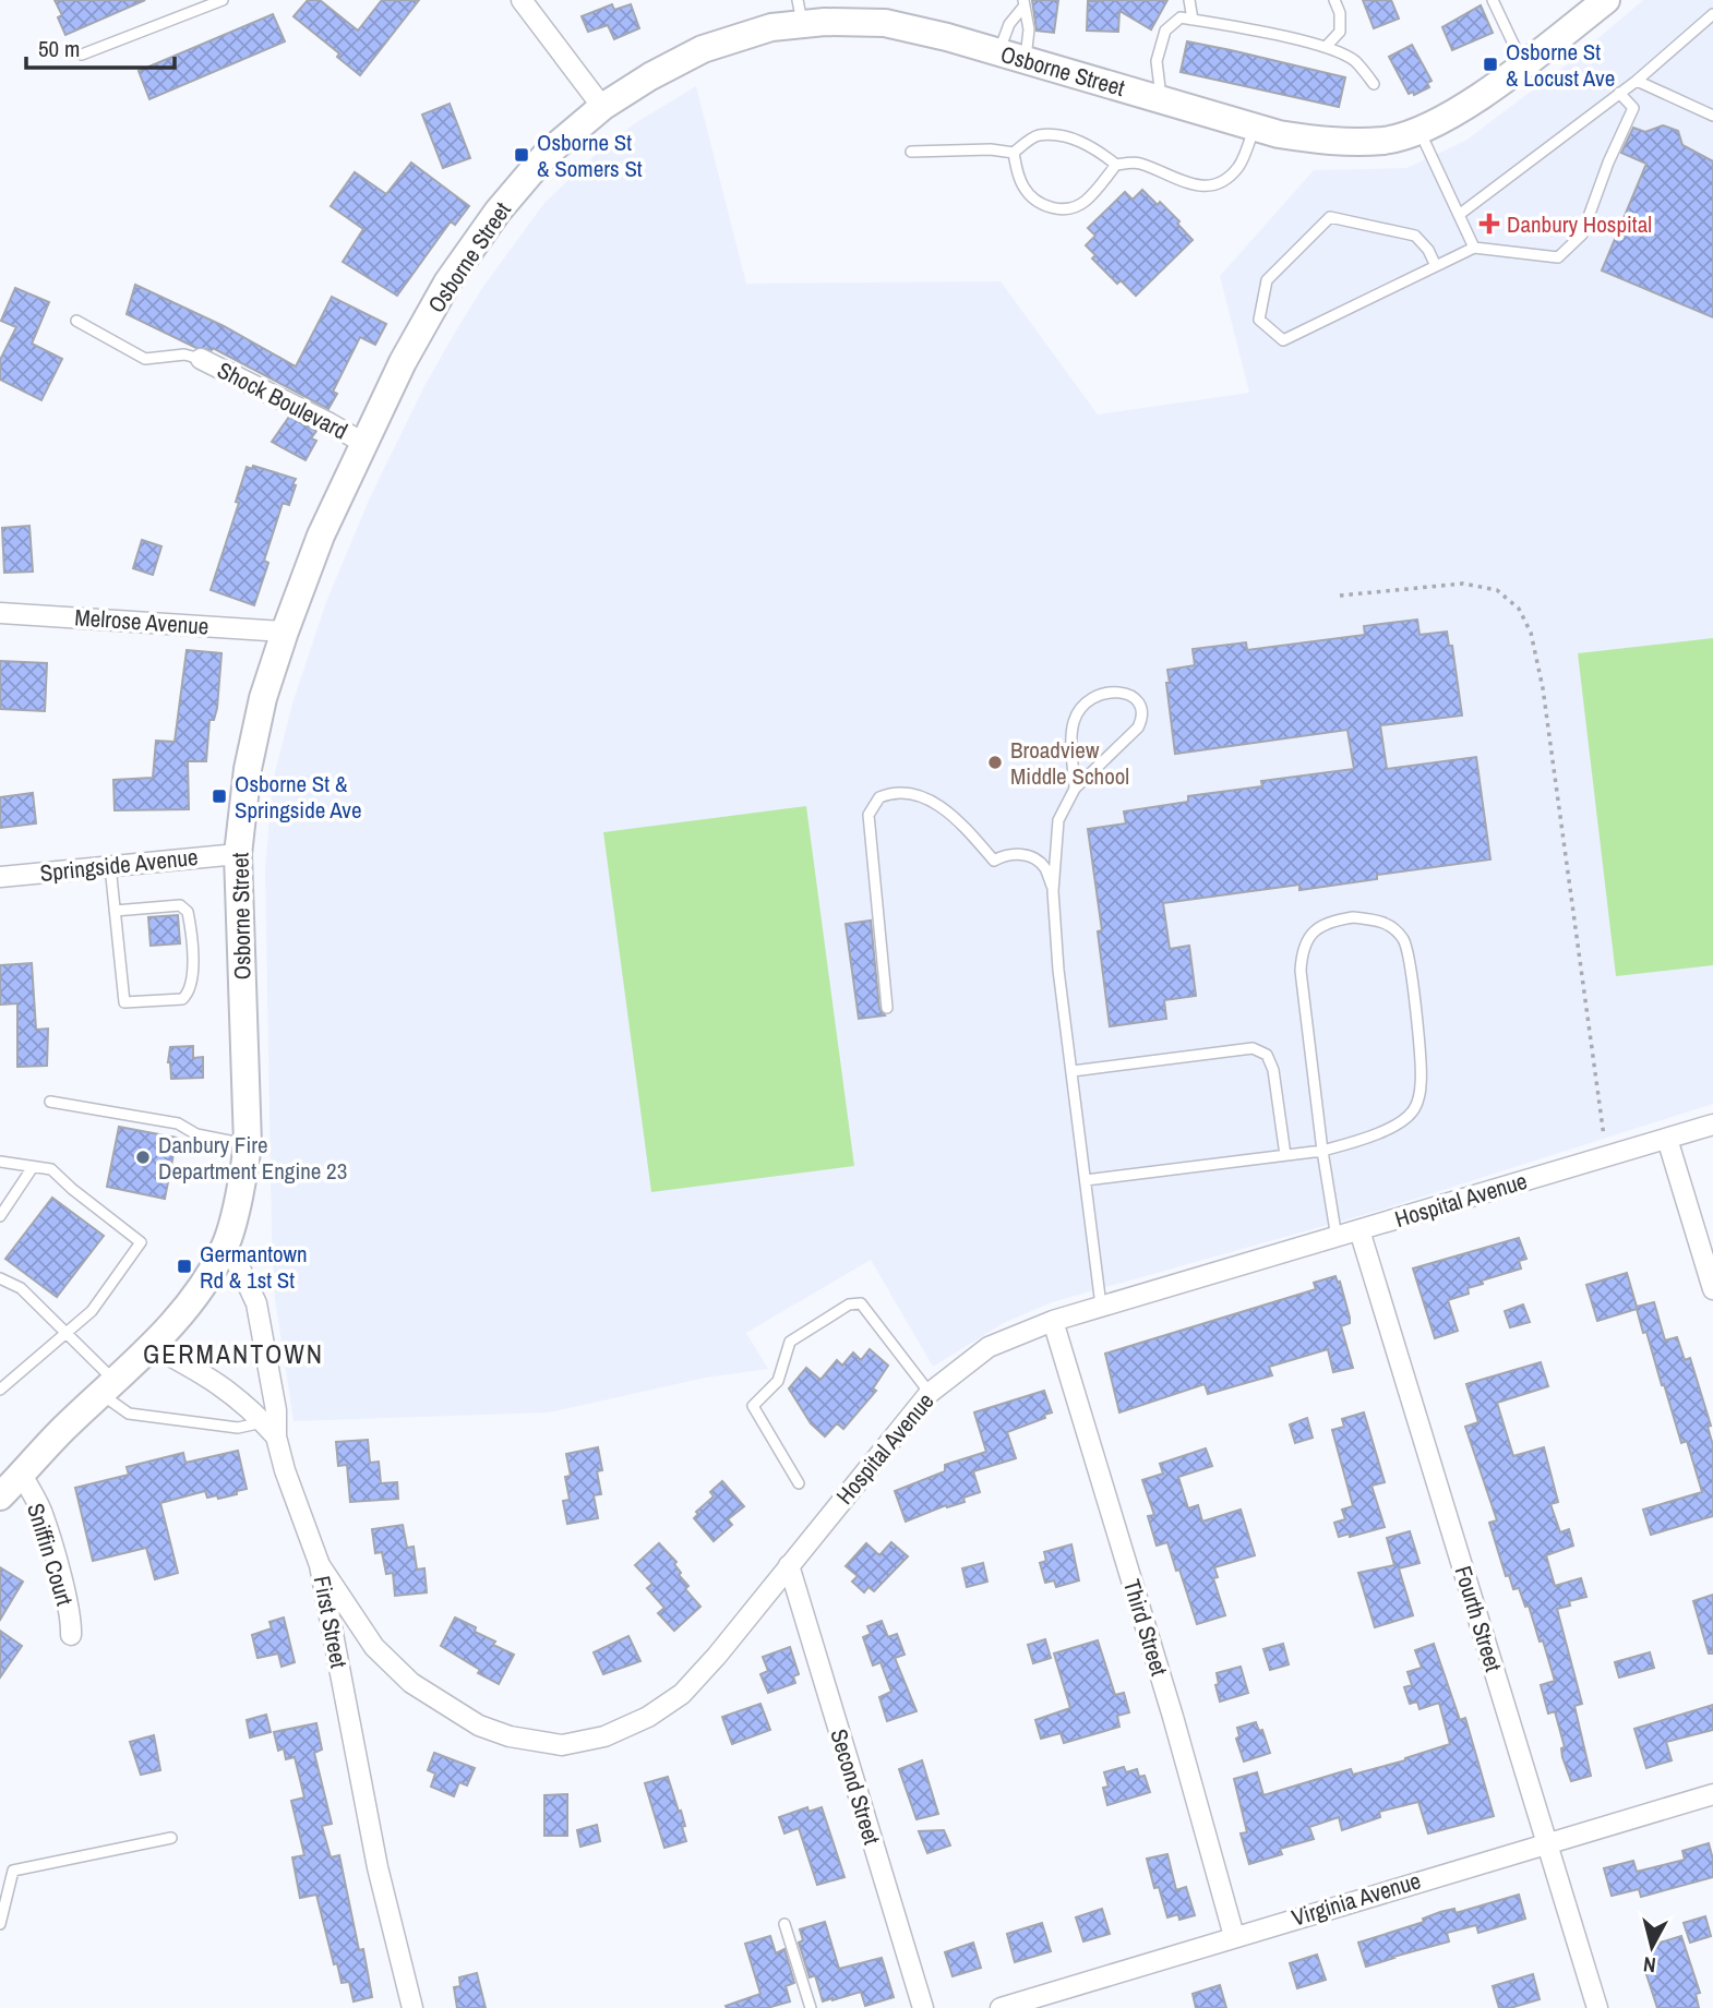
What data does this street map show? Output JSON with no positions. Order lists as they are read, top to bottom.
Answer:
{
  "streets": {
    "main road": ["Osborne Street"],
    "street": [
      "Shock Boulevard",
      "Melrose Avenue",
      "Springside Avenue",
      "Hospital Avenue",
      "Sniffin Court",
      "Fourth Street",
      "First Street",
      "Third Street",
      "Second Street",
      "Virginia Avenue"
    ]
  },
  "crossings": [
    ["Osborne Street", "Shock Boulevard"],
    ["Osborne Street", "Melrose Avenue"],
    ["Osborne Street", "Springside Avenue"],
    ["Osborne Street", "Sniffin Court"],
    ["Osborne Street", "First Street"],
    ["Hospital Avenue", "Fourth Street"],
    ["Hospital Avenue", "First Street"],
    ["Hospital Avenue", "Third Street"],
    ["Hospital Avenue", "Second Street"],
    ["Fourth Street", "Virginia Avenue"],
    ["Third Street", "Virginia Avenue"]
  ],
  "districts": ["GERMANTOWN"],
  "places": {
    "transit": [
      "Osborne St & Locust Ave",
      "Osborne St & Somers St",
      "Osborne St & Springside Ave",
      "Germantown Rd & 1st St"
    ],
    "health": ["Danbury Hospital"],
    "other": ["Broadview Middle School", "Danbury Fire Department Engine 23"]
  },
  "scale_bar": "50 m",
  "north": "bottom"
}
